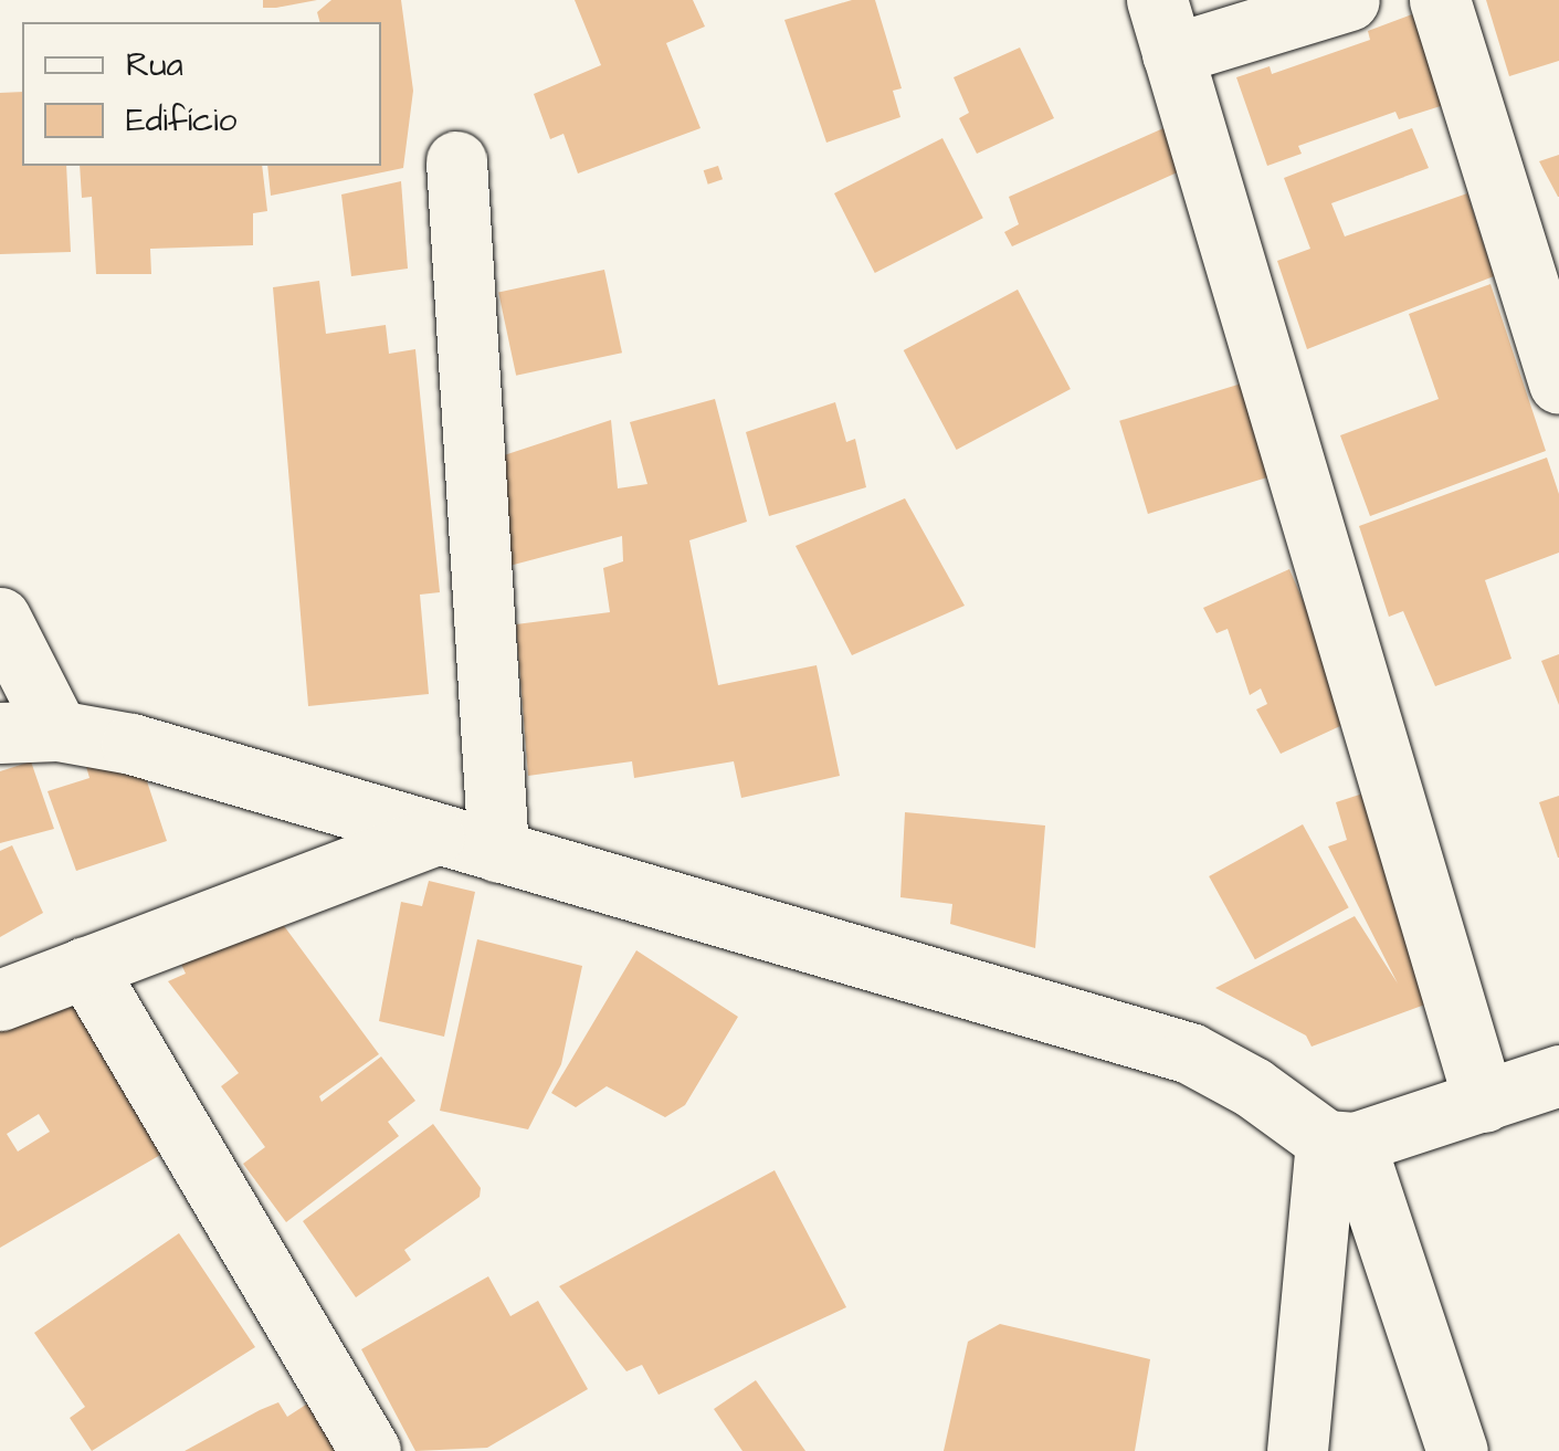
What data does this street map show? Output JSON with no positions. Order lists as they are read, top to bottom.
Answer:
{
  "legend": ["Rua", "Edifício"]
}
